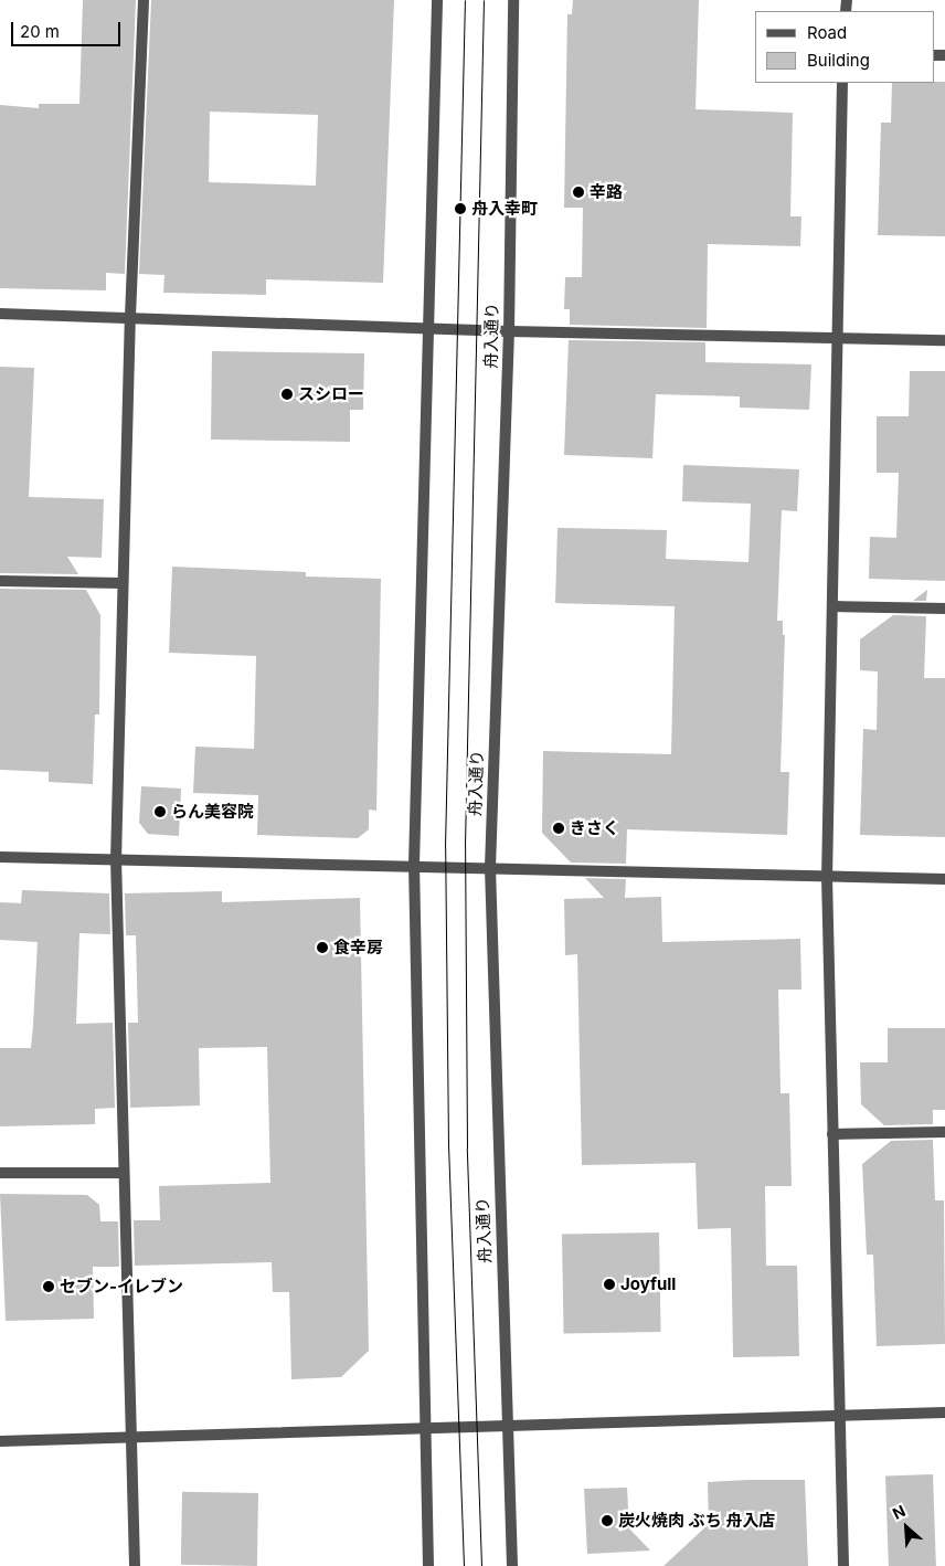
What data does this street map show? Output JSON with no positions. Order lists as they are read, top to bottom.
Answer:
{
  "streets": {
    "street": ["舟入通り"]
  },
  "places": [
    "辛路",
    "舟入幸町",
    "スシロー",
    "らん美容院",
    "きさく",
    "食辛房",
    "Joyfull",
    "セブン-イレブン",
    "炭火焼肉 ぶち 舟入店"
  ],
  "legend": ["Road", "Building"],
  "scale_bar": "20 m",
  "north": "top left"
}
